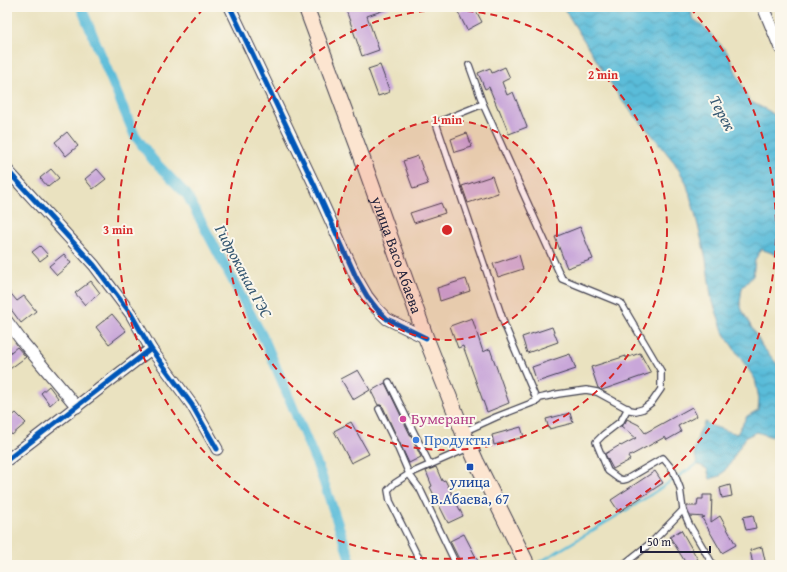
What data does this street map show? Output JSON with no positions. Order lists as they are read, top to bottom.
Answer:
{
  "streets": {
    "main road": ["улица Васо Абаева"]
  },
  "water": ["Терек", "Гидроканал ГЭС"],
  "places": {
    "other": ["Бумеранг", "Продукты"],
    "transit": ["улица В.Абаева, 67"]
  },
  "scale_bar": "50 m",
  "rings": ["2 min", "1 min", "3 min"]
}
